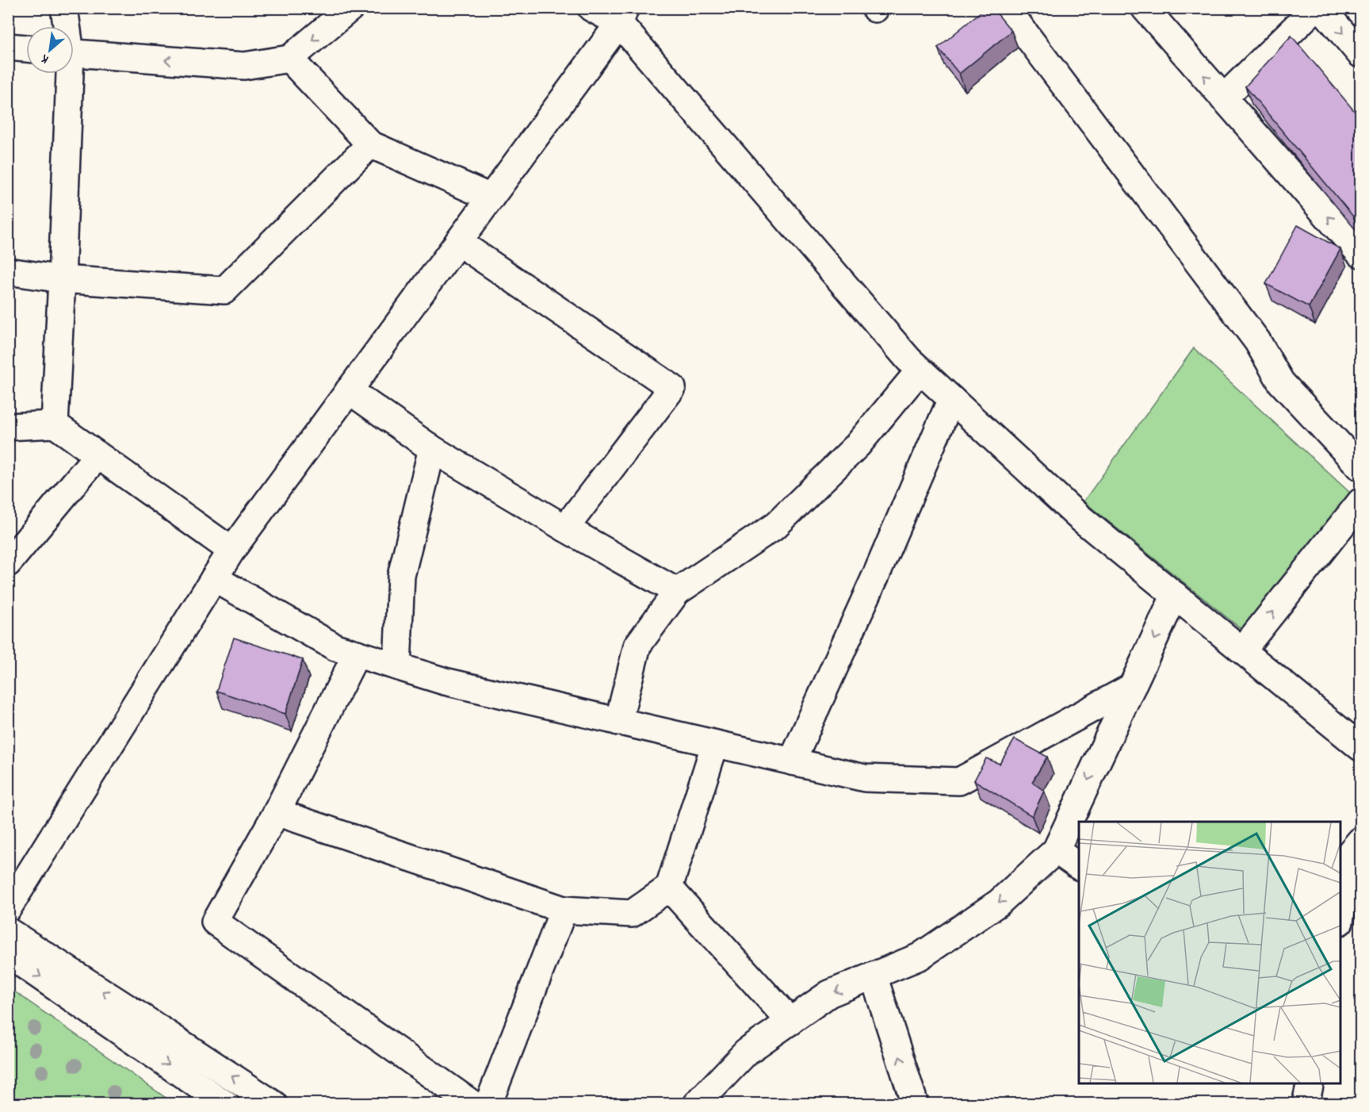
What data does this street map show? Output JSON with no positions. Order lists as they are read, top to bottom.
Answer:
{
  "north": "bottom left"
}
